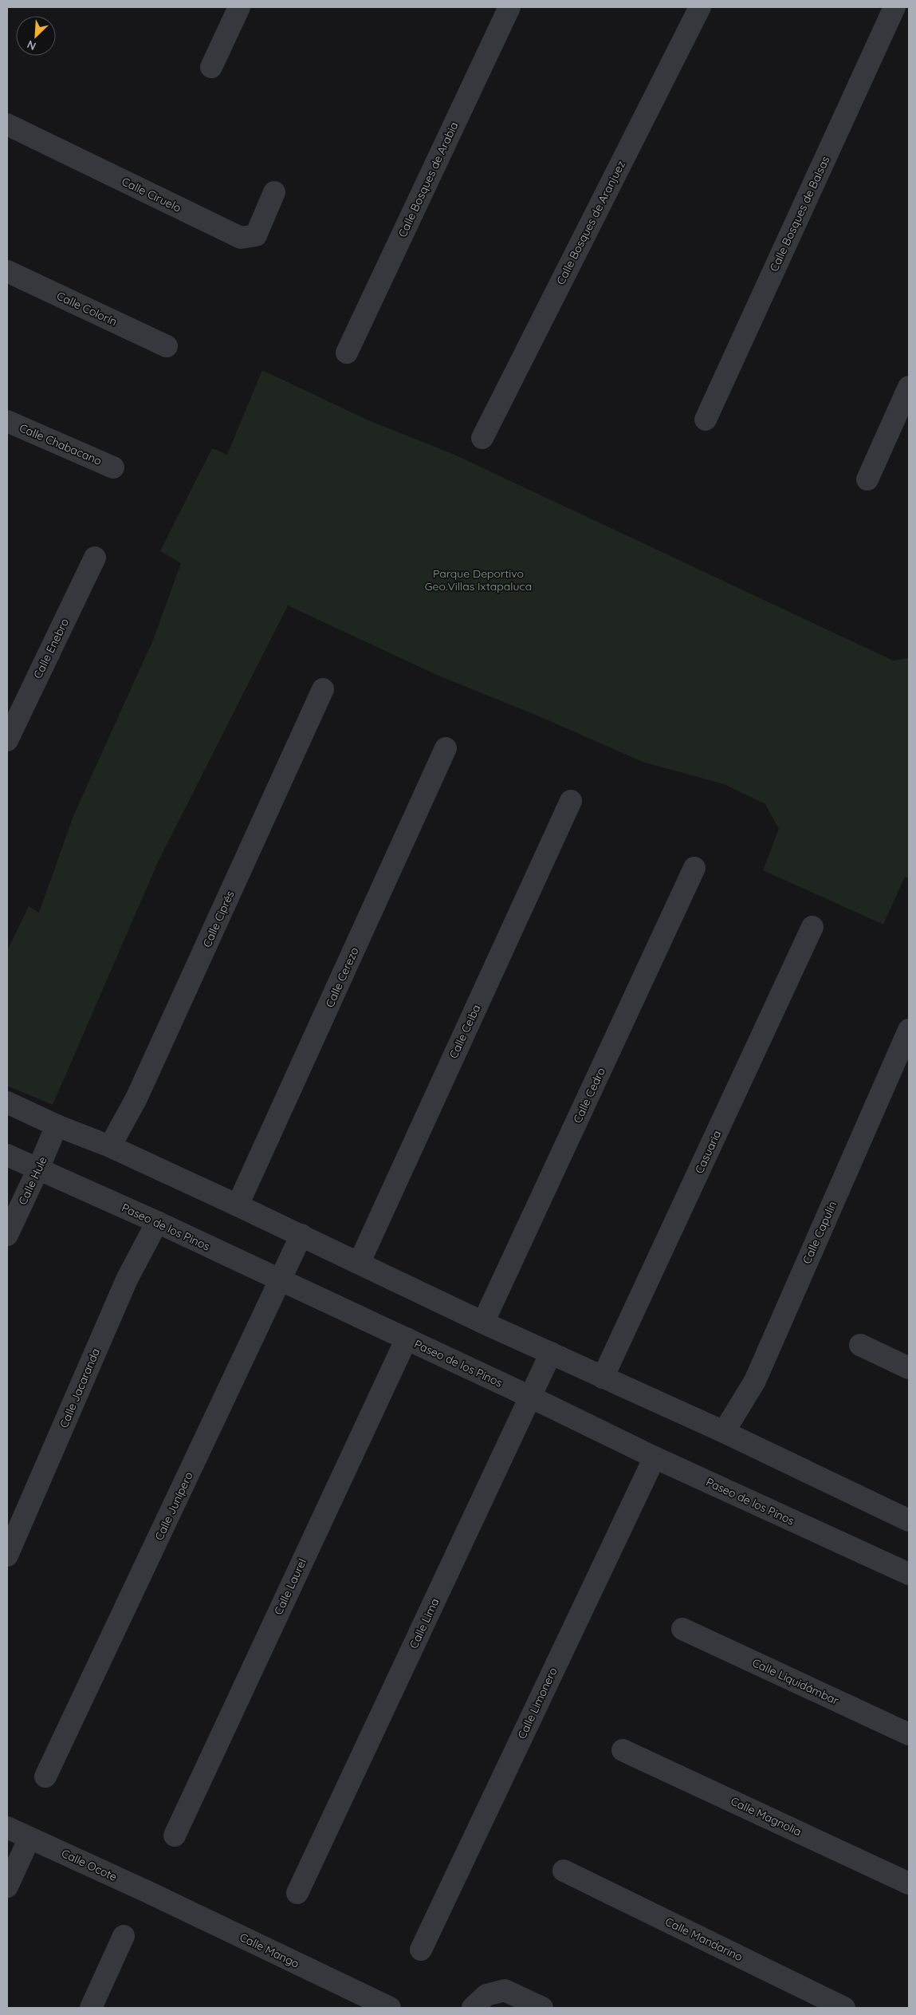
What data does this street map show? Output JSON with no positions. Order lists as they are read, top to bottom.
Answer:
{
  "streets": {
    "street": [
      "Calle Bosques de Arabia",
      "Calle Ciruelo",
      "Calle Bosques de Balsas",
      "Calle Bosques de Aranjuez",
      "Calle Colorín",
      "Calle Chabacano",
      "Calle Enebro",
      "Calle Ciprés",
      "Calle Cerezo",
      "Calle Ceiba",
      "Calle Cedro",
      "Casuaria",
      "Calle Hule",
      "Paseo de los Pinos",
      "Calle Capulín",
      "Calle Jacaranda",
      "Calle Junípero",
      "Calle Laurel",
      "Calle Lima",
      "Calle Liquidámbar",
      "Calle Limonero",
      "Calle Magnolia",
      "Calle Ocote",
      "Calle Mandarino",
      "Calle Mango"
    ]
  },
  "crossings": [
    ["Calle Hule", "Paseo de los Pinos"],
    ["Paseo de los Pinos", "Calle Jacaranda"],
    ["Paseo de los Pinos", "Calle Junípero"],
    ["Paseo de los Pinos", "Calle Laurel"],
    ["Paseo de los Pinos", "Calle Lima"],
    ["Paseo de los Pinos", "Calle Limonero"],
    ["Calle Ocote", "Calle Mango"]
  ],
  "parks": ["Parque Deportivo Geo.Villas Ixtapaluca"],
  "north": "bottom left"
}
